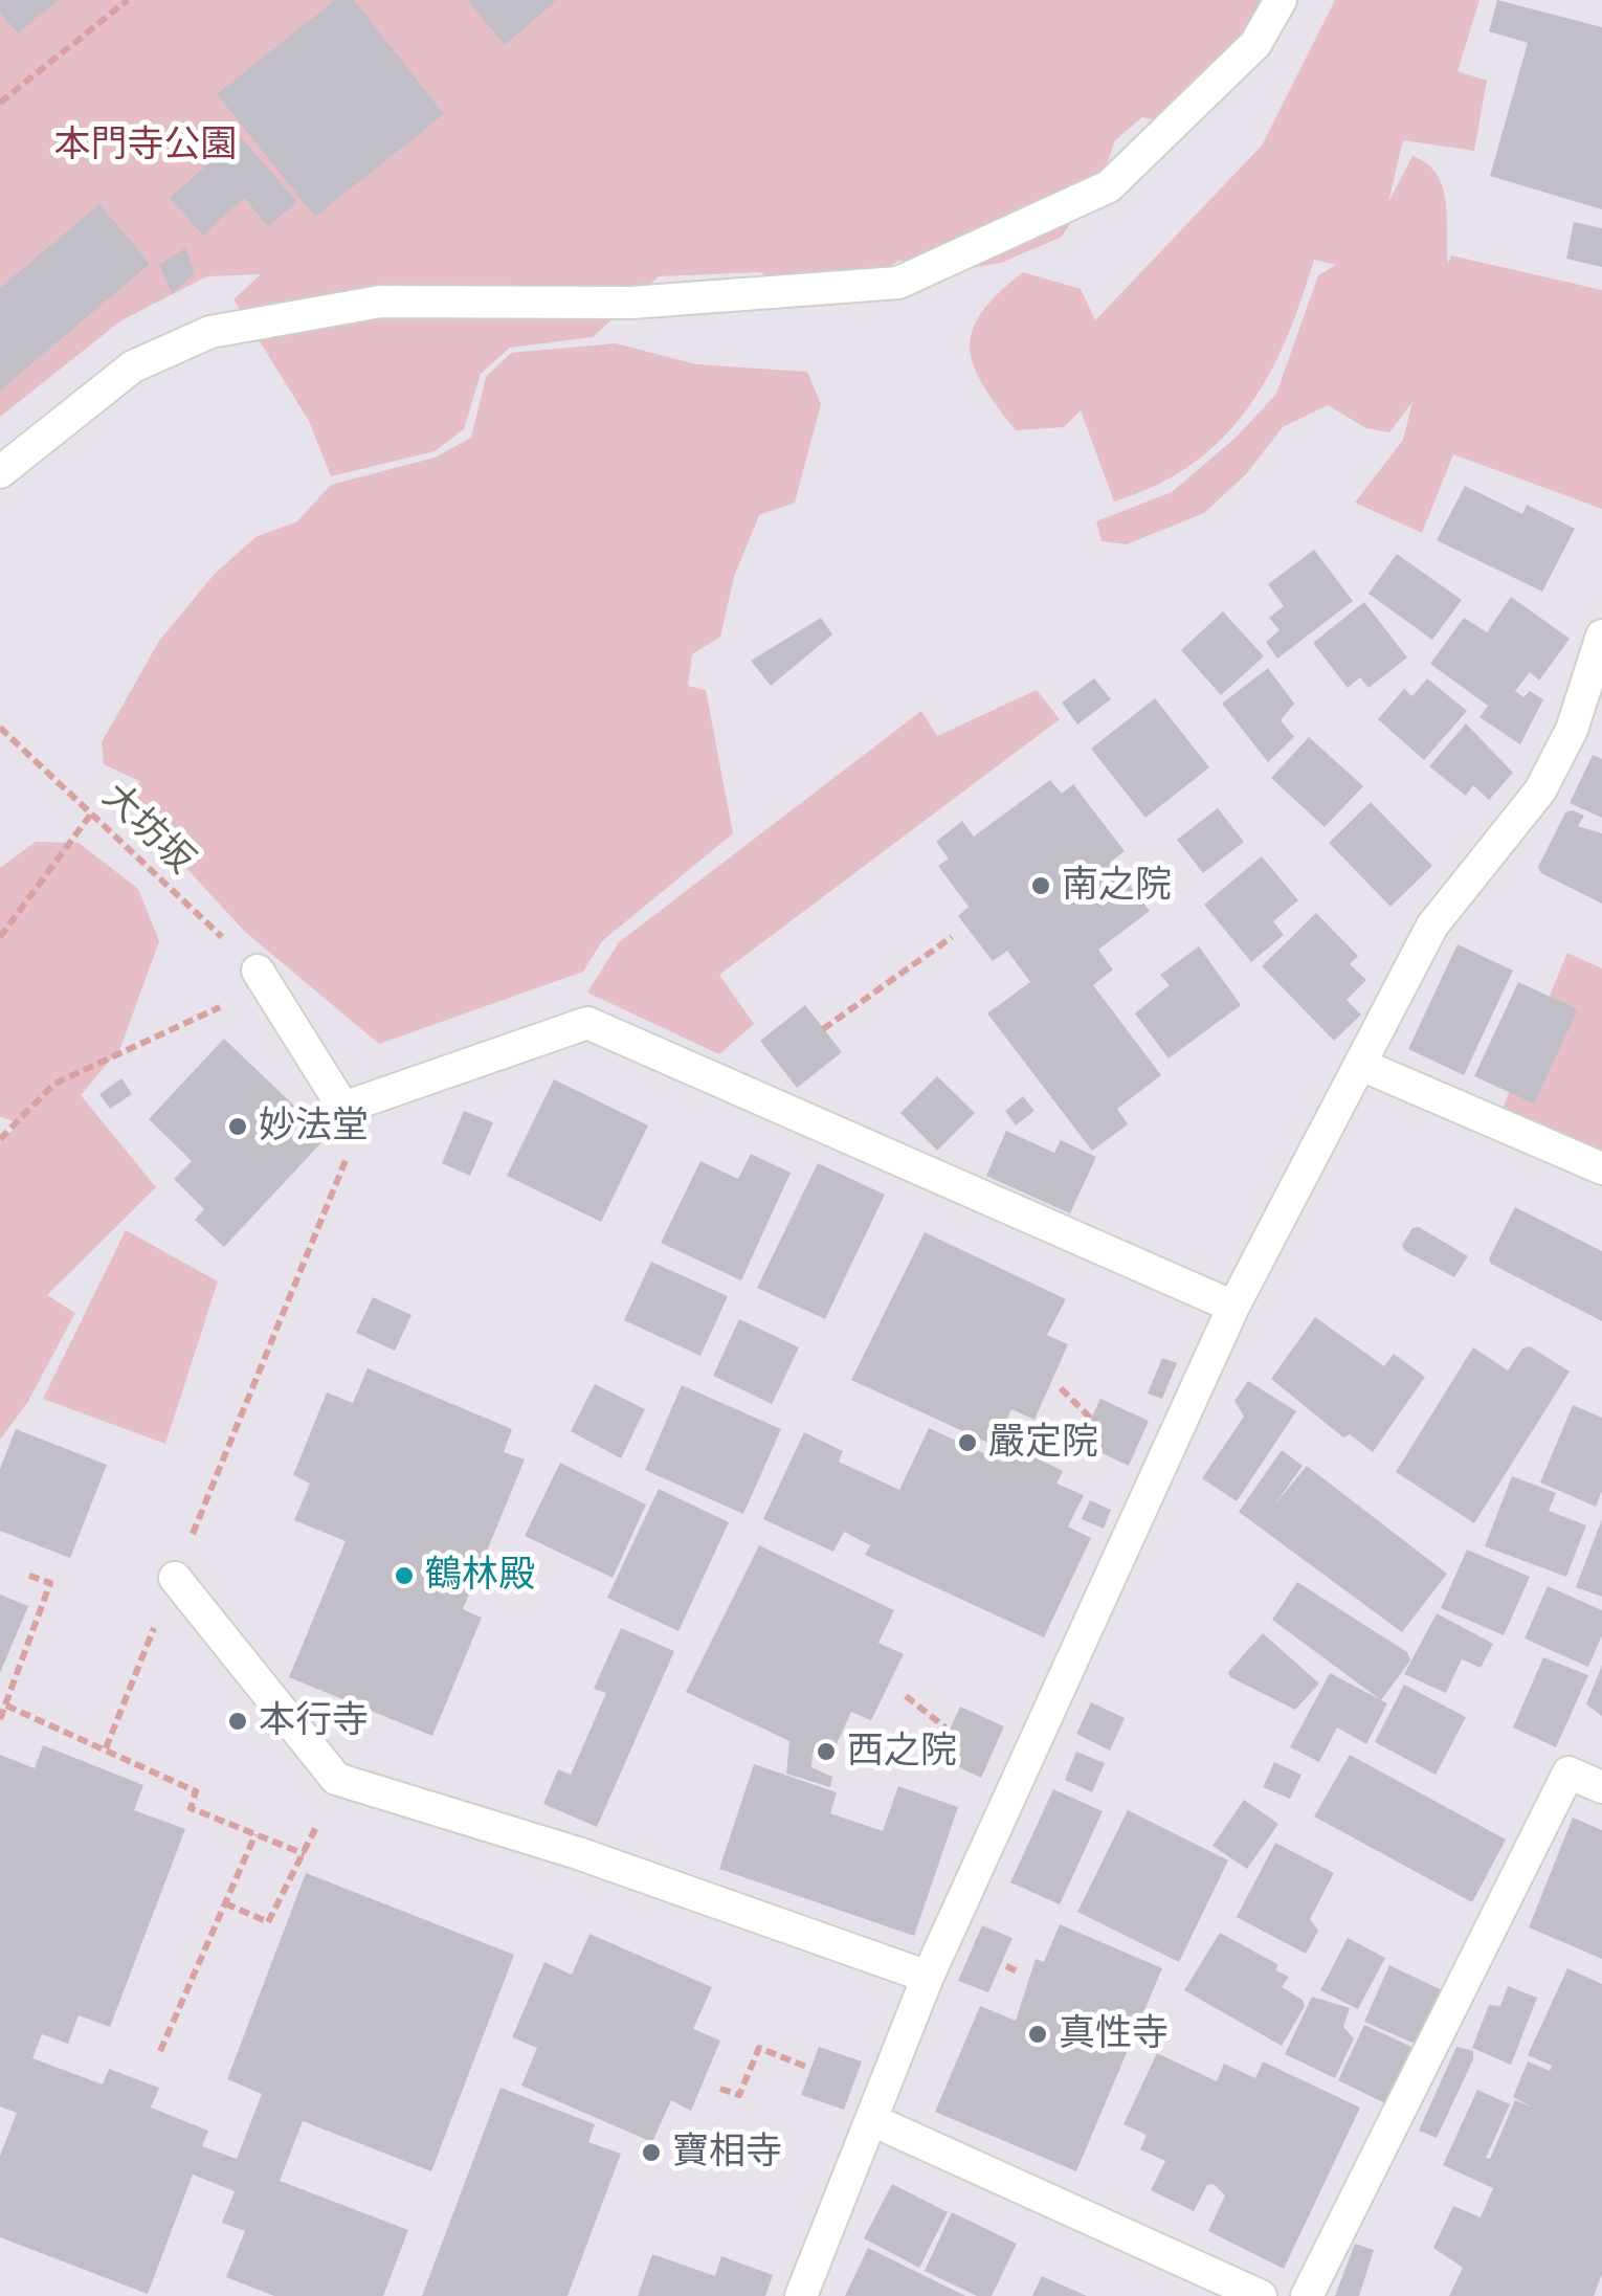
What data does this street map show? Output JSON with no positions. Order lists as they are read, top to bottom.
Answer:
{
  "streets": {
    "path": ["大坊坂"]
  },
  "parks": ["本門寺公園"],
  "places": [
    "南之院",
    "妙法堂",
    "嚴定院",
    "鶴林殿",
    "本行寺",
    "西之院",
    "真性寺",
    "寶相寺"
  ]
}
